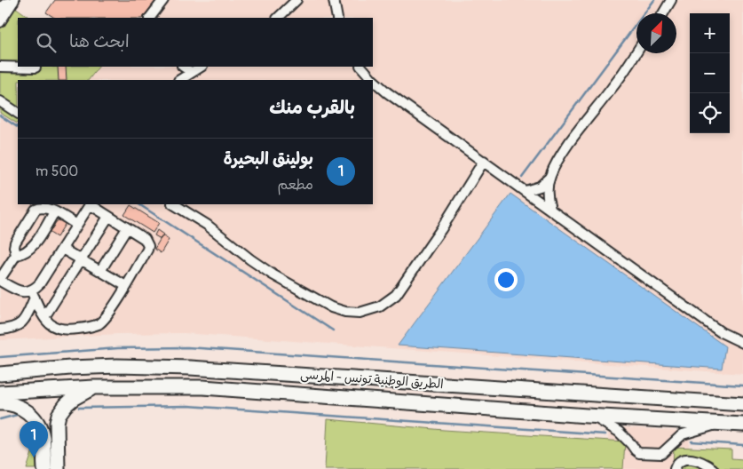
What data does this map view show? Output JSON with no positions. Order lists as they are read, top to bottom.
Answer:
{
  "streets": {
    "highway": ["الطريق الوطنية تونس - المرسى"]
  },
  "north": "top right",
  "page": {
    "map_buttons": ["+", "−"],
    "search": "ابحث هنا",
    "heading": "بالقرب منك",
    "list": [
      {
        "mark": "1",
        "name": "بولينق البحيرة",
        "note": "مطعم",
        "value": "500 m"
      }
    ],
    "pins": "1"
  }
}
